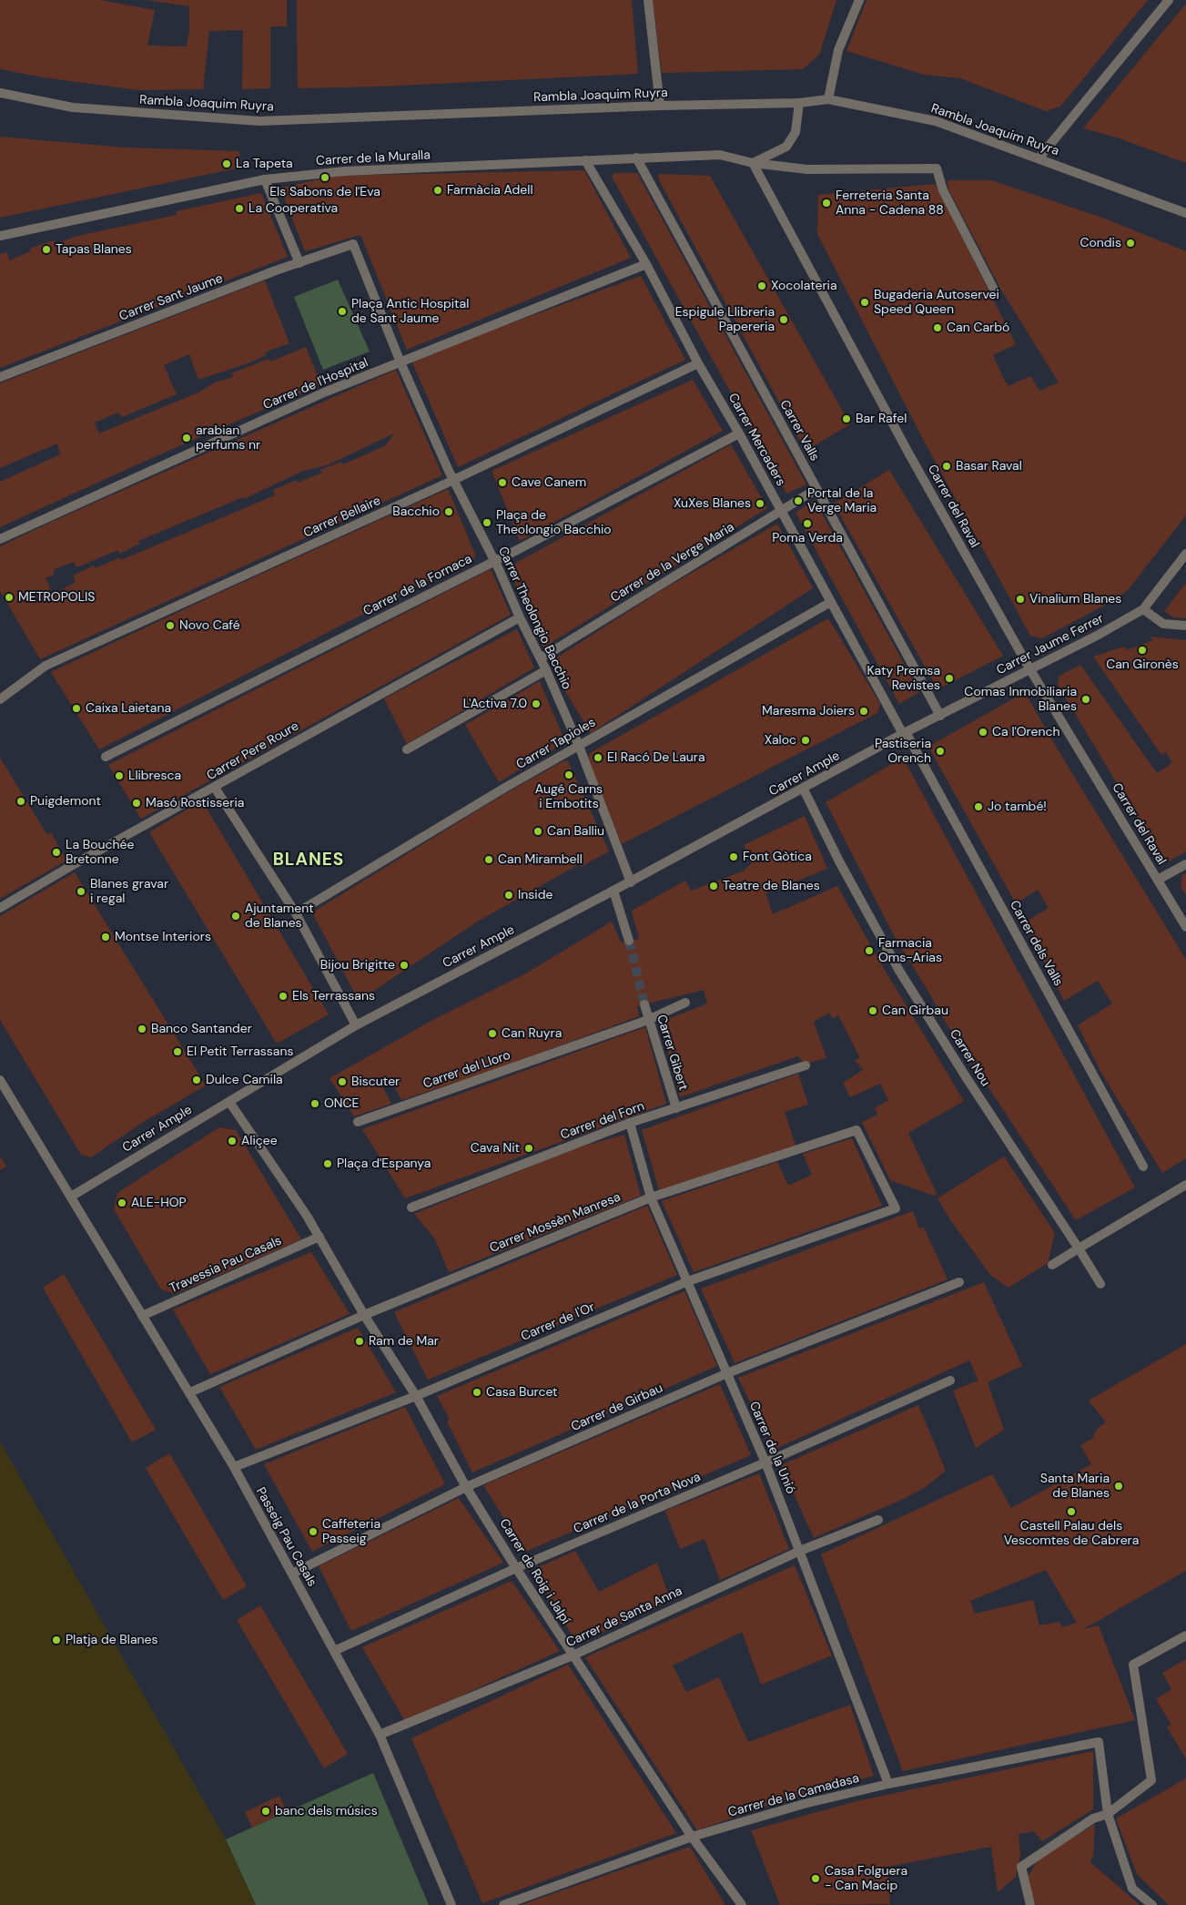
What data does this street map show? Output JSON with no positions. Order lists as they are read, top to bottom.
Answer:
{
  "streets": {
    "street": [
      "Rambla Joaquim Ruyra",
      "Carrer de la Muralla",
      "Carrer Sant Jaume",
      "Carrer de l'Hospital",
      "Carrer Valls",
      "Carrer Mercaders",
      "Carrer del Raval",
      "Carrer Bellaire",
      "Carrer de la Verge Maria",
      "Carrer de la Fornaca",
      "Carrer Theolongio Bacchio",
      "Carrer Jaume Ferrer",
      "Carrer Tapioles",
      "Carrer Pere Roure",
      "Carrer Ample",
      "Carrer dels Valls",
      "Carrer Gibert",
      "Carrer Nou",
      "Carrer del Lloro",
      "Carrer del Forn",
      "Carrer Mossèn Manresa",
      "Travessia Pau Casals",
      "Carrer de l'Or",
      "Carrer de Girbau",
      "Carrer de la Unió",
      "Carrer de la Porta Nova",
      "Passeig Pau Casals",
      "Carrer de Roig i Jalpí",
      "Carrer de Santa Anna",
      "Carrer de la Camadasa"
    ]
  },
  "crossings": [
    ["Carrer de la Muralla", "Carrer Valls"],
    ["Carrer de la Muralla", "Carrer Mercaders"],
    ["Carrer de la Muralla", "Carrer del Raval"],
    ["Carrer Sant Jaume", "Carrer Theolongio Bacchio"],
    ["Carrer de l'Hospital", "Carrer Mercaders"],
    ["Carrer de l'Hospital", "Carrer Theolongio Bacchio"],
    ["Carrer Valls", "Carrer de la Verge Maria"],
    ["Carrer Valls", "Carrer Jaume Ferrer"],
    ["Carrer Mercaders", "Carrer Bellaire"],
    ["Carrer Mercaders", "Carrer de la Verge Maria"],
    ["Carrer Mercaders", "Carrer de la Fornaca"],
    ["Carrer Mercaders", "Carrer Jaume Ferrer"],
    ["Carrer Mercaders", "Carrer Tapioles"],
    ["Carrer Mercaders", "Carrer Ample"],
    ["Carrer Mercaders", "Carrer dels Valls"],
    ["Carrer del Raval", "Carrer Jaume Ferrer"],
    ["Carrer Bellaire", "Carrer Theolongio Bacchio"],
    ["Carrer de la Verge Maria", "Carrer Theolongio Bacchio"],
    ["Carrer de la Fornaca", "Carrer Theolongio Bacchio"],
    ["Carrer Theolongio Bacchio", "Carrer Tapioles"],
    ["Carrer Theolongio Bacchio", "Carrer Pere Roure"],
    ["Carrer Theolongio Bacchio", "Carrer Ample"],
    ["Carrer Jaume Ferrer", "Carrer Ample"],
    ["Carrer Jaume Ferrer", "Carrer dels Valls"],
    ["Carrer Ample", "Carrer dels Valls"],
    ["Carrer Ample", "Carrer Nou"],
    ["Carrer Ample", "Passeig Pau Casals"],
    ["Carrer Gibert", "Carrer del Lloro"],
    ["Carrer Gibert", "Carrer del Forn"],
    ["Carrer del Forn", "Carrer de la Unió"],
    ["Carrer Mossèn Manresa", "Carrer de l'Or"],
    ["Carrer Mossèn Manresa", "Carrer de la Unió"],
    ["Carrer Mossèn Manresa", "Passeig Pau Casals"],
    ["Carrer Mossèn Manresa", "Carrer de Roig i Jalpí"],
    ["Travessia Pau Casals", "Passeig Pau Casals"],
    ["Carrer de l'Or", "Carrer de la Unió"],
    ["Carrer de l'Or", "Passeig Pau Casals"],
    ["Carrer de l'Or", "Carrer de Roig i Jalpí"],
    ["Carrer de Girbau", "Carrer de la Unió"],
    ["Carrer de Girbau", "Passeig Pau Casals"],
    ["Carrer de Girbau", "Carrer de Roig i Jalpí"],
    ["Carrer de la Unió", "Carrer de la Porta Nova"],
    ["Carrer de la Unió", "Carrer de Santa Anna"],
    ["Carrer de la Unió", "Carrer de la Camadasa"],
    ["Carrer de la Porta Nova", "Passeig Pau Casals"],
    ["Carrer de la Porta Nova", "Carrer de Roig i Jalpí"],
    ["Passeig Pau Casals", "Carrer de Santa Anna"],
    ["Carrer de Roig i Jalpí", "Carrer de Santa Anna"],
    ["Carrer de Roig i Jalpí", "Carrer de la Camadasa"]
  ],
  "districts": ["BLANES"],
  "places": [
    "La Tapeta",
    "Els Sabons de l'Eva",
    "Farmàcia Adell",
    "Ferreteria Santa Anna - Cadena 88",
    "La Cooperativa",
    "Condis",
    "Tapas Blanes",
    "Xocolateria",
    "Bugaderia Autoservei Speed Queen",
    "Plaça Antic Hospital de Sant Jaume",
    "Espigule Llibreria Papereria",
    "Can Carbó",
    "Bar Rafel",
    "arabian perfums nr",
    "Basar Raval",
    "Cave Canem",
    "Portal de la Verge Maria",
    "XuXes Blanes",
    "Bacchio",
    "Plaça de Theolongio Bacchio",
    "Poma Verda",
    "METROPOLIS",
    "Vinalium Blanes",
    "Novo Café",
    "Can Gironès",
    "Katy Premsa Revistes",
    "Comas Inmobiliaria Blanes",
    "L'Activa 7.0",
    "Caixa Laietana",
    "Maresma Joiers",
    "Ca l'Orench",
    "Xaloc",
    "Pastiseria Orench",
    "El Racó De Laura",
    "Augé Carns i Embotits",
    "Llibresca",
    "Puigdemont",
    "Masó Rostisseria",
    "Jo també!",
    "Can Balliu",
    "La Bouchée Bretonne",
    "Font Gòtica",
    "Can Mirambell",
    "Teatre de Blanes",
    "Blanes gravar i regal",
    "Inside",
    "Ajuntament de Blanes",
    "Montse Interiors",
    "Farmacia Oms-Arias",
    "Bijou Brigitte",
    "Els Terrassans",
    "Can Girbau",
    "Banco Santander",
    "Can Ruyra",
    "El Petit Terrassans",
    "Dulce Camila",
    "Biscuter",
    "ONCE",
    "Aliçee",
    "Cava Nit",
    "Plaça d'Espanya",
    "ALE-HOP",
    "Ram de Mar",
    "Casa Burcet",
    "Santa Maria de Blanes",
    "Castell Palau dels Vescomtes de Cabrera",
    "Caffeteria Passeig",
    "Platja de Blanes",
    "banc dels músics",
    "Casa Folguera - Can Macip"
  ]
}
